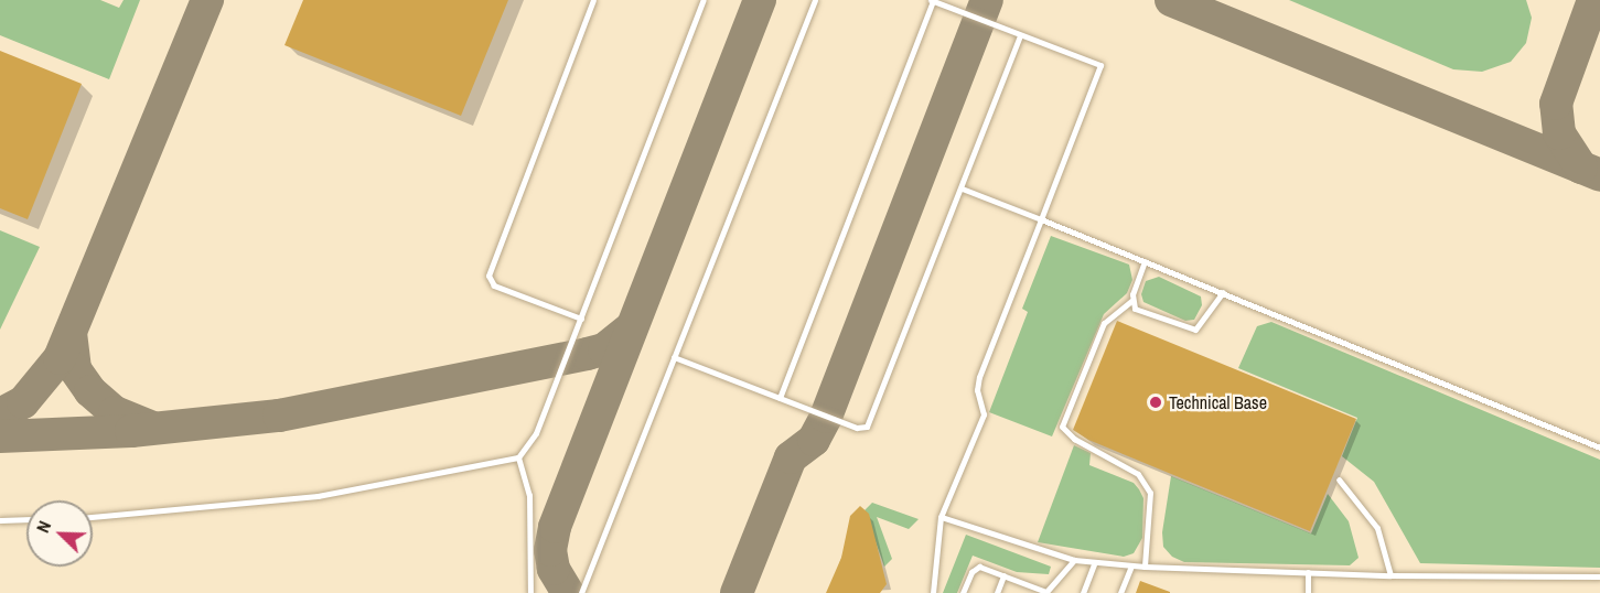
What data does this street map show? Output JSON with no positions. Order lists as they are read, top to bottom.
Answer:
{
  "places": ["Technical Base"],
  "north": "top left"
}
